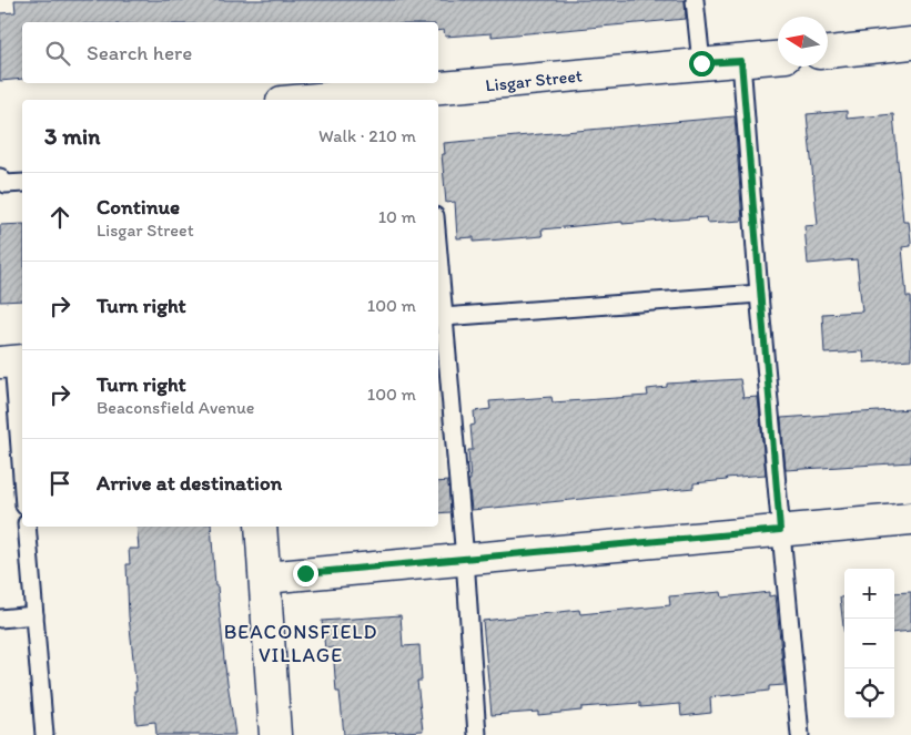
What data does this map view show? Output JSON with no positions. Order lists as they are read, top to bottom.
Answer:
{
  "streets": {
    "street": ["Lisgar Street"]
  },
  "districts": ["BEACONSFIELD VILLAGE"],
  "north": "left",
  "page": {
    "search": "Search here",
    "heading": ["3 min", "Walk · 210 m"],
    "list": [
      ["Continue", "Lisgar Street", "10 m"],
      ["Turn right", "100 m"],
      ["Turn right", "Beaconsfield Avenue", "100 m"],
      "Arrive at destination"
    ],
    "map_buttons": ["+", "−"]
  }
}
